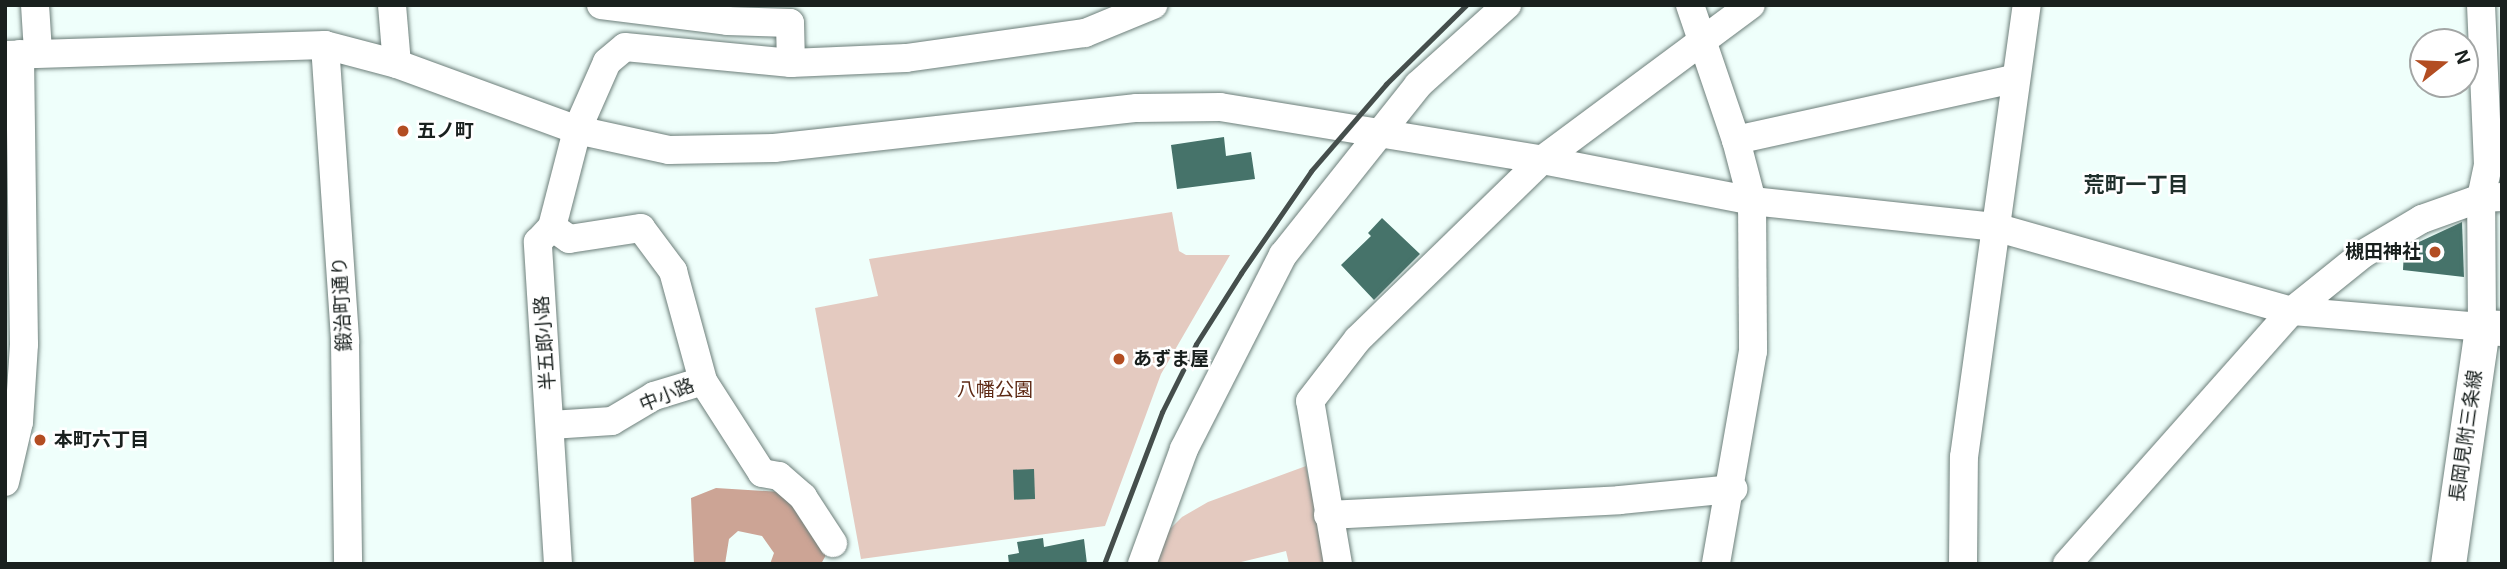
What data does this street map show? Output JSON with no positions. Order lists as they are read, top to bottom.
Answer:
{
  "streets": {
    "main road": ["長岡見附三条線"],
    "street": ["鍛治町通り", "半五郎小路", "中小路"]
  },
  "crossings": [
    ["半五郎小路", "中小路"]
  ],
  "districts": ["荒町一丁目"],
  "parks": ["八幡公園"],
  "places": [
    "五ノ町",
    "槻田神社",
    "あずま屋",
    "本町六丁目"
  ],
  "north": "right"
}
